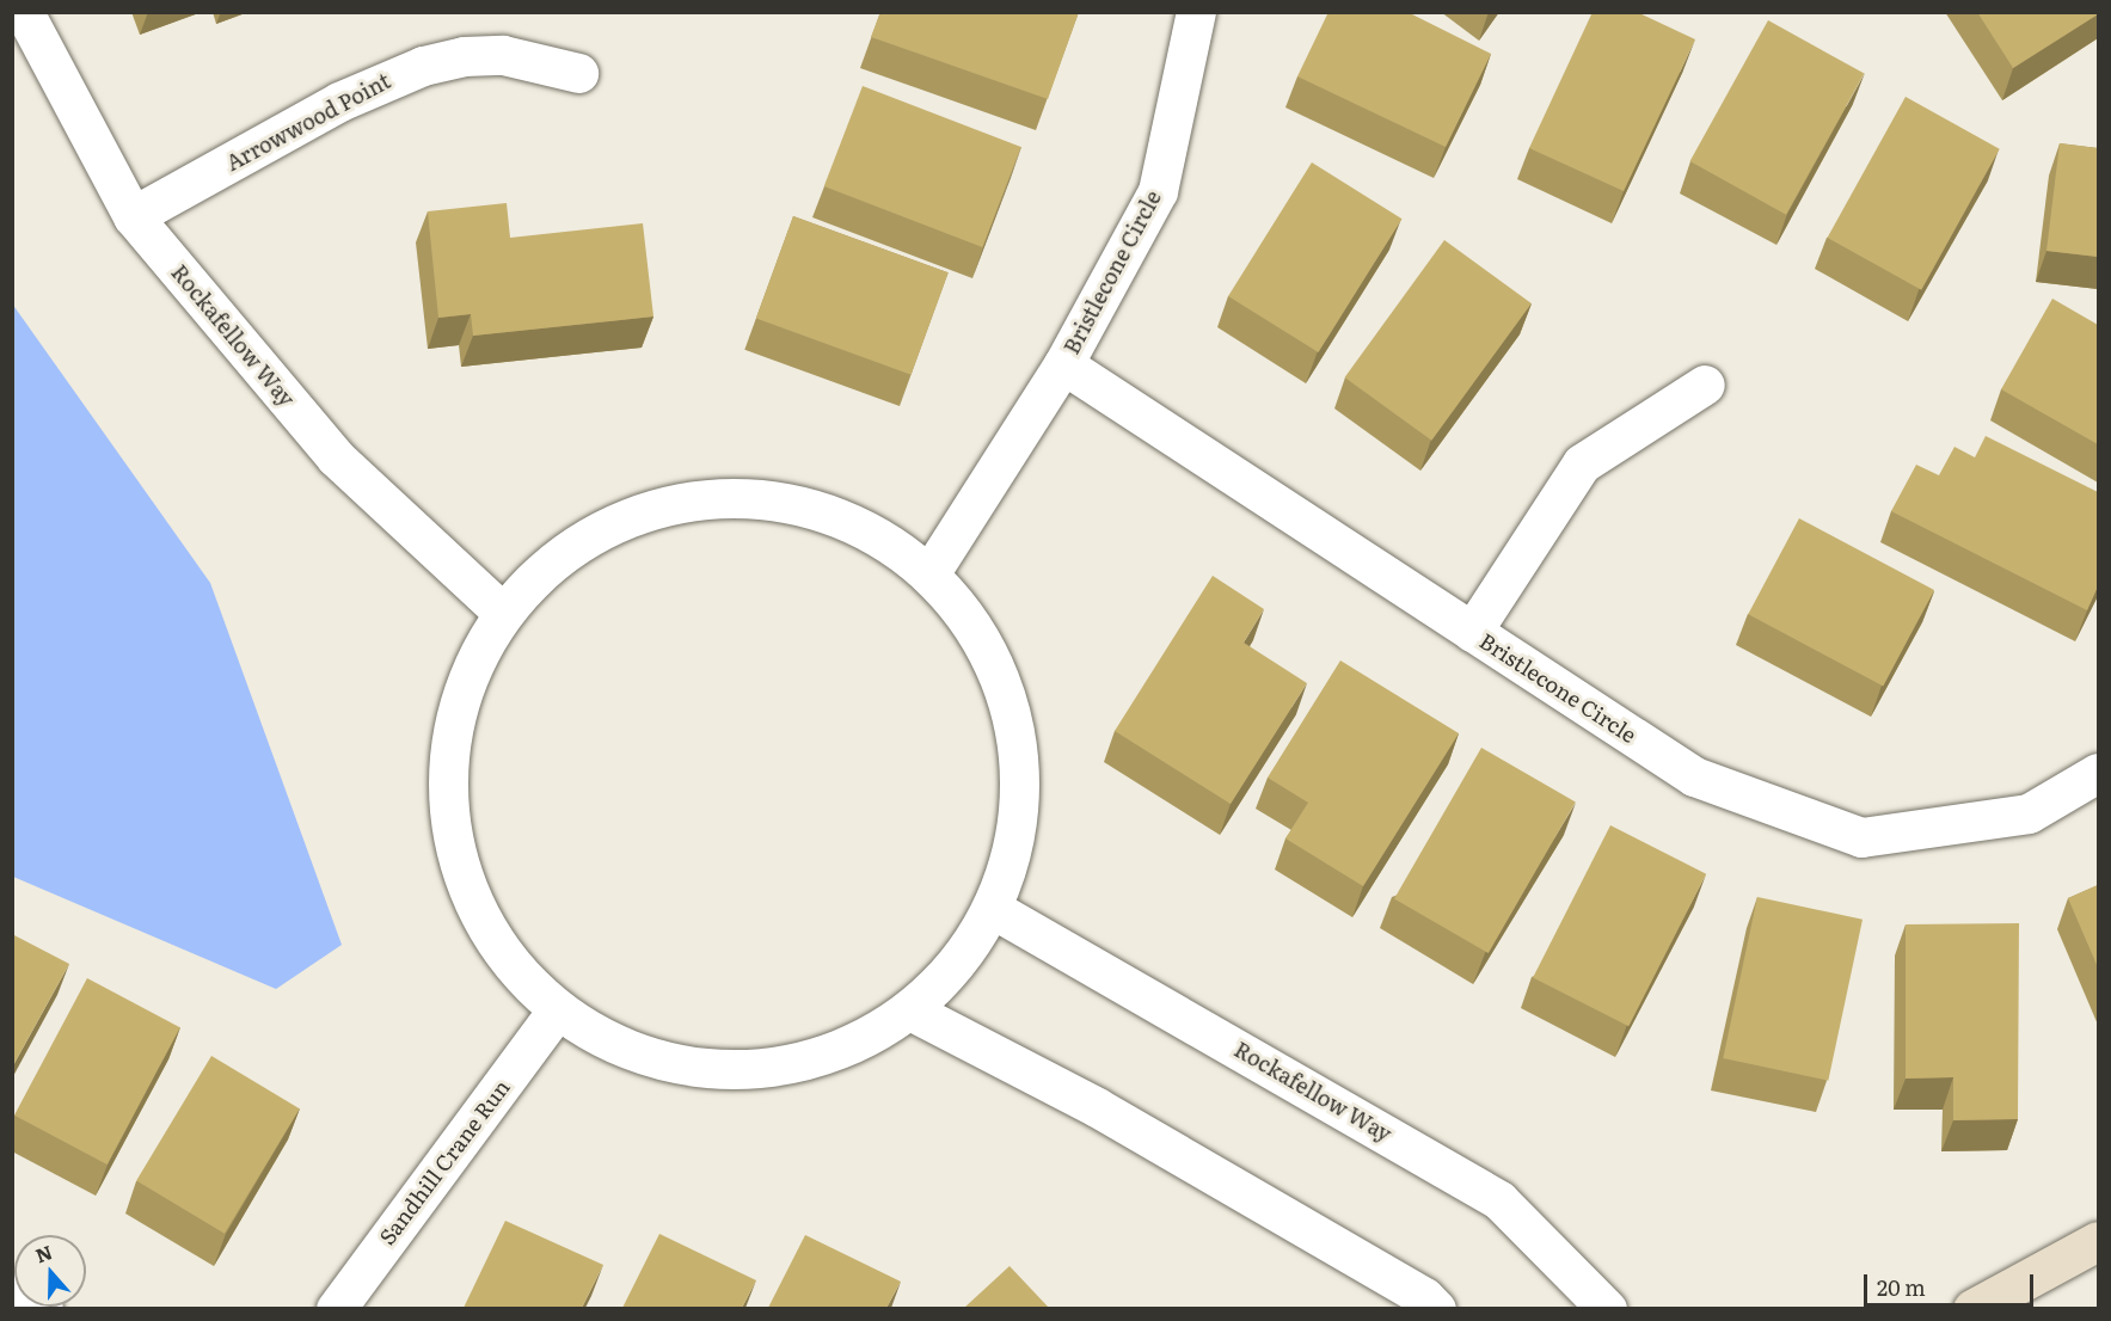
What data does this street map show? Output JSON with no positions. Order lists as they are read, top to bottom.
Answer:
{
  "streets": {
    "street": [
      "Arrowwood Point",
      "Bristlecone Circle",
      "Rockafellow Way",
      "Sandhill Crane Run"
    ]
  },
  "crossings": [
    ["Arrowwood Point", "Rockafellow Way"]
  ],
  "scale_bar": "20 m",
  "north": "top"
}
